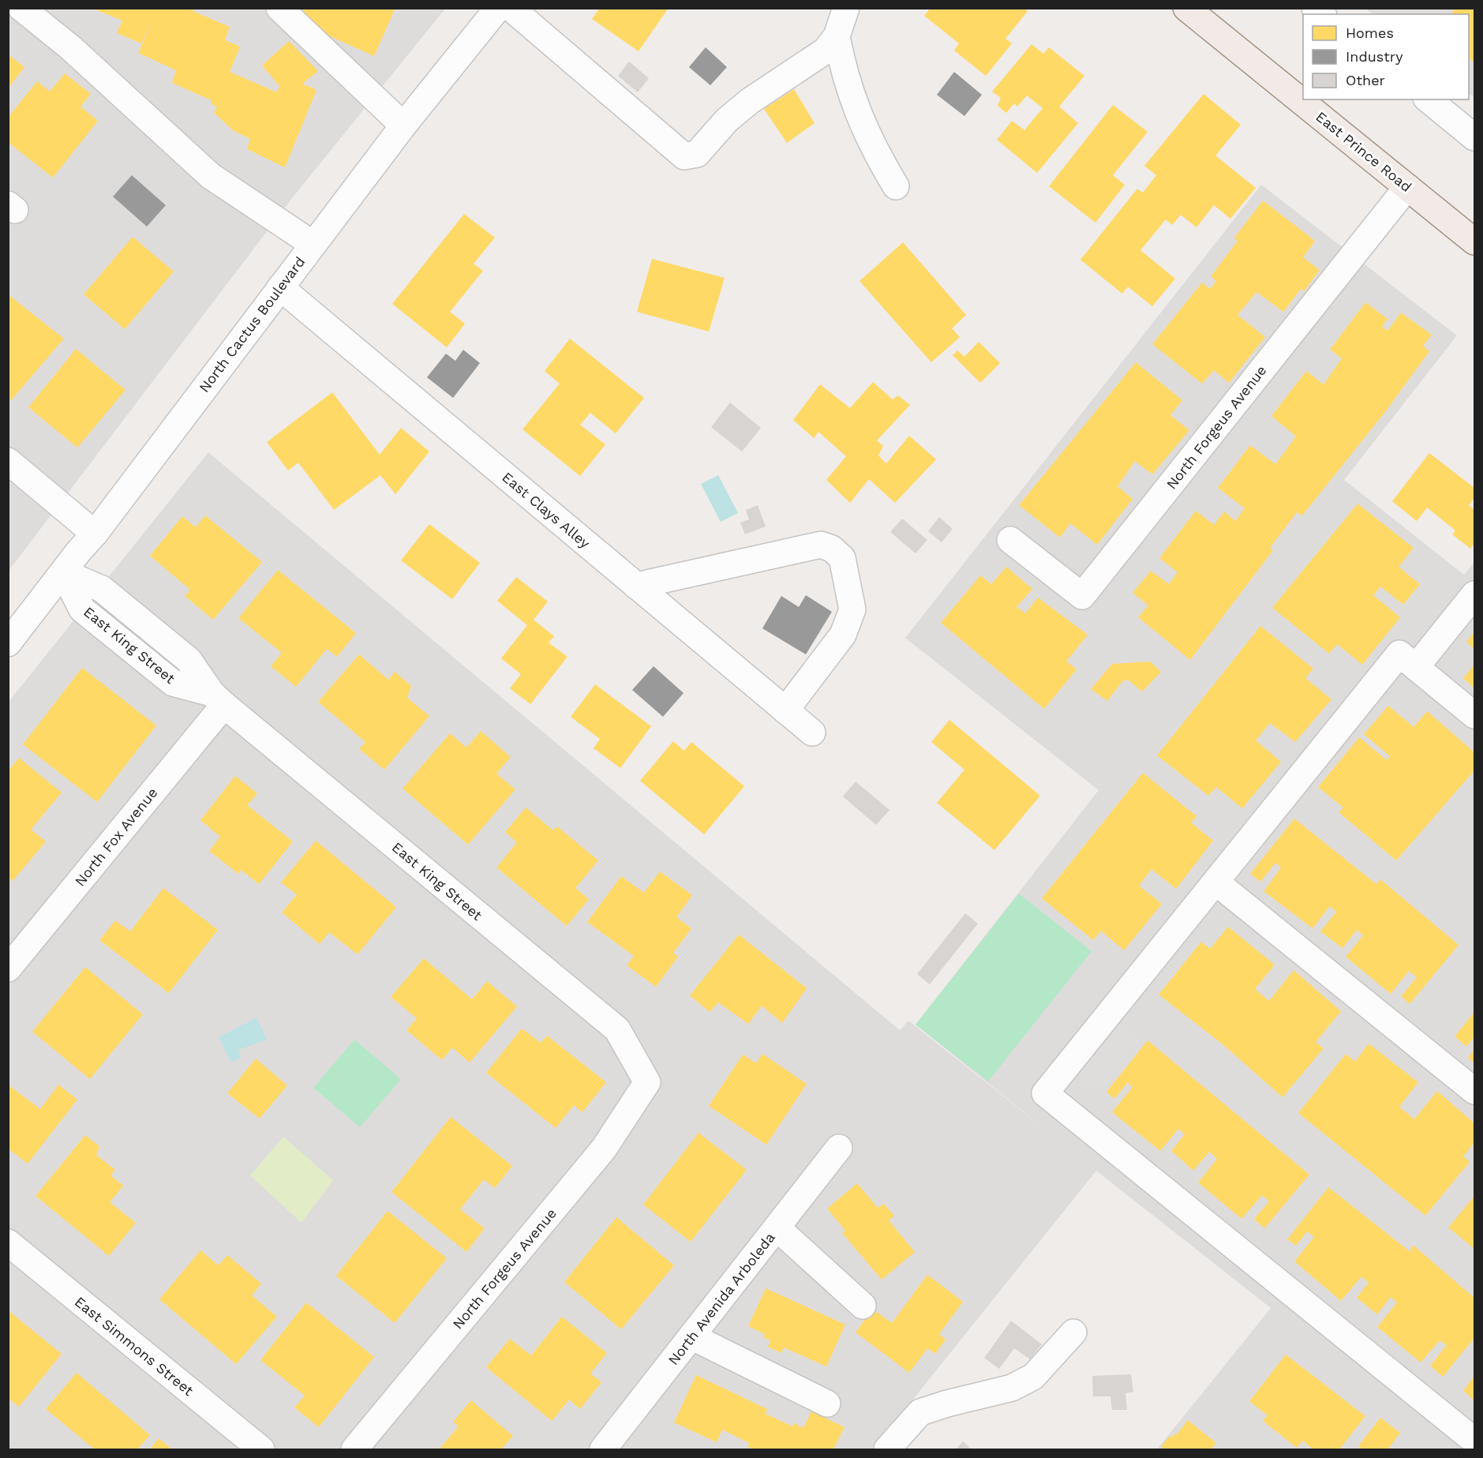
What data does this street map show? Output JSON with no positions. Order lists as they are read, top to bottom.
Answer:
{
  "streets": {
    "main road": ["East Prince Road"],
    "street": [
      "North Cactus Boulevard",
      "North Forgeus Avenue",
      "East Clays Alley",
      "East King Street",
      "North Fox Avenue",
      "North Avenida Arboleda",
      "East Simmons Street"
    ]
  },
  "crossings": [
    ["East Prince Road", "North Forgeus Avenue"],
    ["North Cactus Boulevard", "East Clays Alley"],
    ["North Cactus Boulevard", "East King Street"],
    ["North Forgeus Avenue", "East King Street"],
    ["East King Street", "North Fox Avenue"]
  ],
  "legend": ["Homes", "Industry", "Other"]
}
